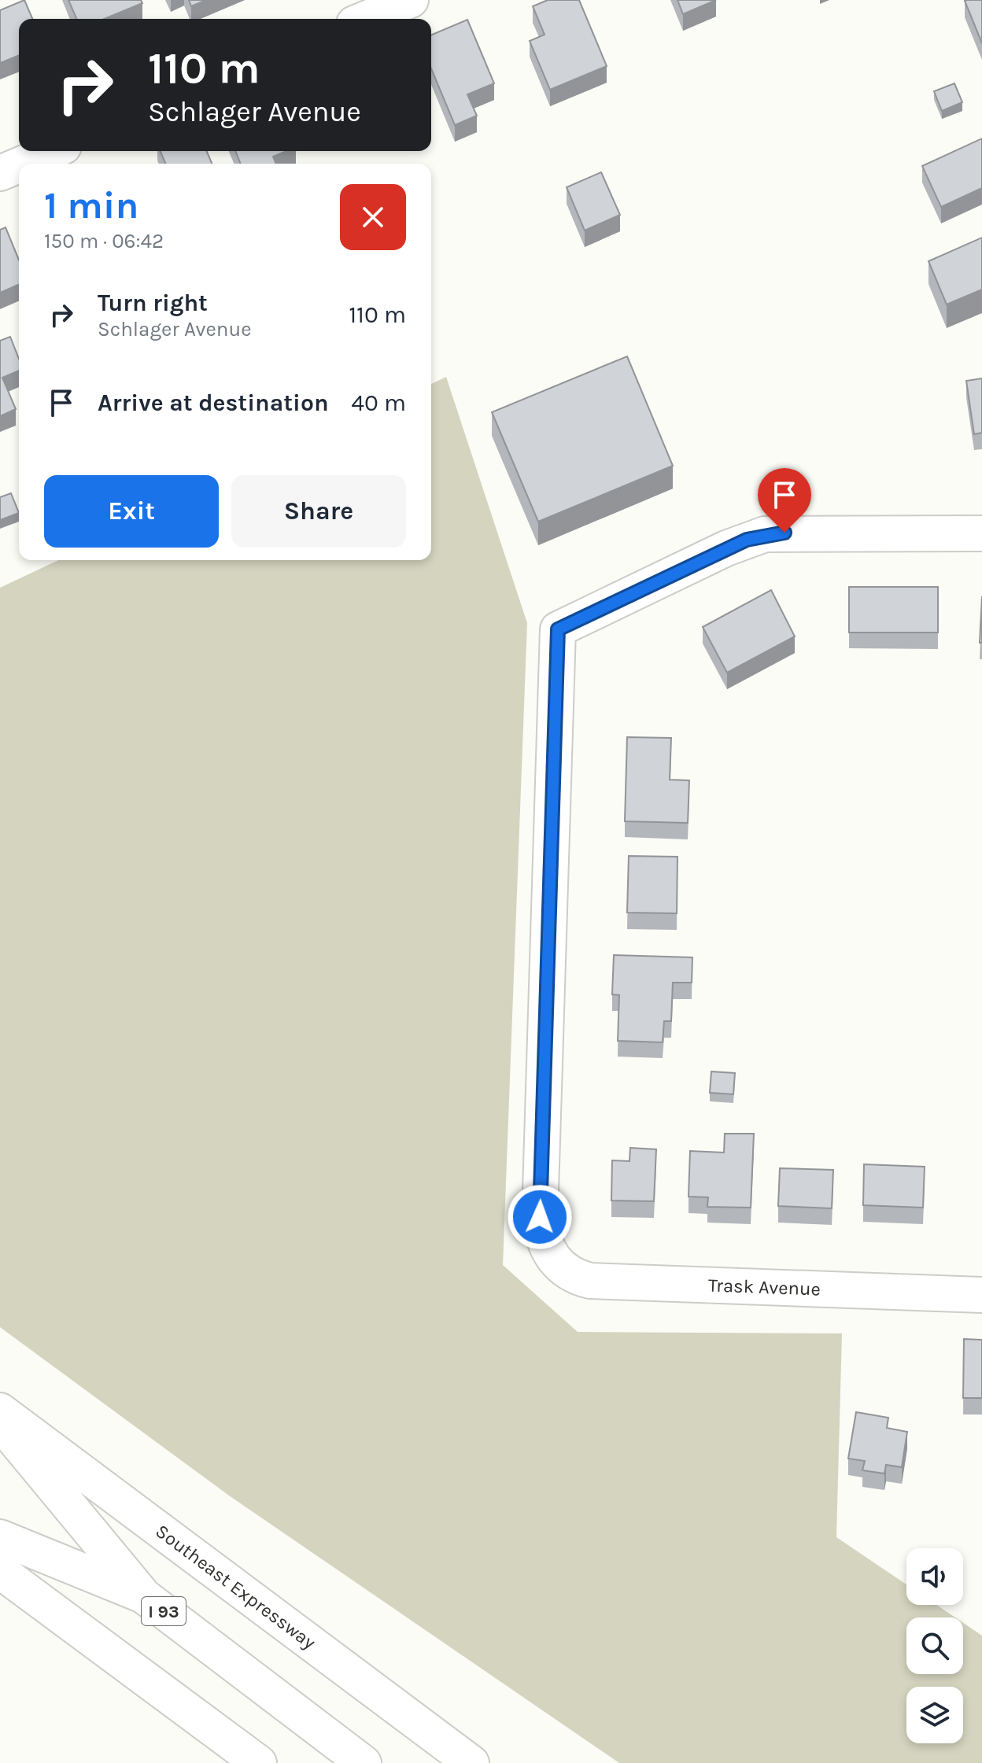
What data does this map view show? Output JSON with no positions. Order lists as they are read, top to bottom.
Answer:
{
  "streets": {
    "main road": ["Trask Avenue", "Southeast Expressway", "I 93"]
  },
  "page": {
    "turn": ["110 m", "Schlager Avenue"],
    "heading": ["1 min", "150 m · 06:42"],
    "list": [
      {
        "name": "Turn right",
        "note": "Schlager Avenue",
        "value": "110 m"
      },
      {
        "name": "Arrive at destination",
        "value": "40 m"
      }
    ],
    "buttons": ["Exit", "Share"]
  }
}
